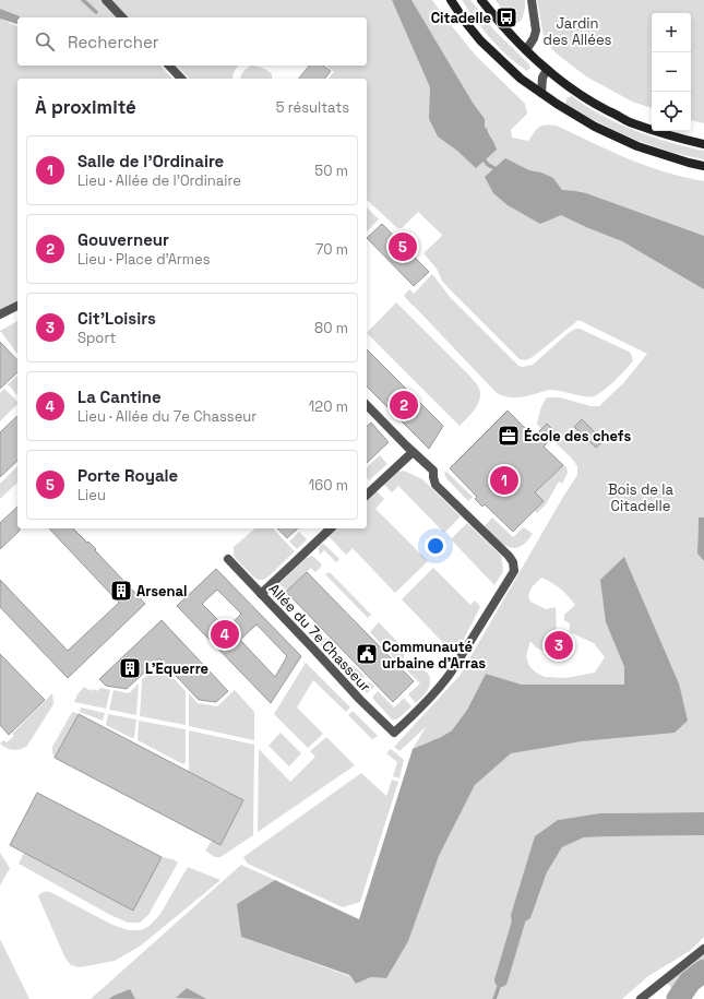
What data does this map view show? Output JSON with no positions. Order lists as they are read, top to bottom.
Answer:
{
  "streets": {
    "street": ["Allée du 7e Chasseur"]
  },
  "parks": ["Jardin des Allées", "Bois de la Citadelle"],
  "places": {
    "bus stop": ["Citadelle"],
    "office": ["École des chefs"],
    "building": ["Arsenal", "L'Equerre"],
    "public building": ["Communauté urbaine d'Arras"]
  },
  "page": {
    "map_buttons": ["+", "−"],
    "search": "Rechercher",
    "heading": ["À proximité", "5 résultats"],
    "list": [
      {
        "mark": "1",
        "name": "Salle de l'Ordinaire",
        "note": "Lieu · Allée de l'Ordinaire",
        "value": "50 m"
      },
      {
        "mark": "2",
        "name": "Gouverneur",
        "note": "Lieu · Place d'Armes",
        "value": "70 m"
      },
      {
        "mark": "3",
        "name": "Cit'Loisirs",
        "note": "Sport",
        "value": "80 m"
      },
      {
        "mark": "4",
        "name": "La Cantine",
        "note": "Lieu · Allée du 7e Chasseur",
        "value": "120 m"
      },
      {
        "mark": "5",
        "name": "Porte Royale",
        "note": "Lieu",
        "value": "160 m"
      }
    ],
    "pins": [
      "5",
      "2",
      "1",
      "4",
      "3"
    ]
  }
}
